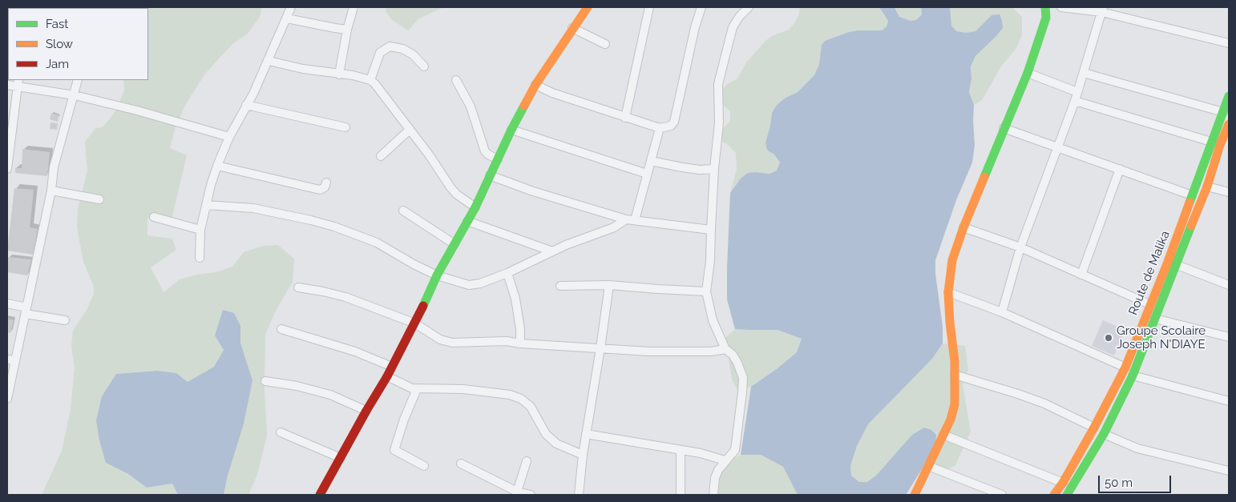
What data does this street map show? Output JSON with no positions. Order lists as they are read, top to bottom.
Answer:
{
  "streets": {
    "street": ["Route de Malika"]
  },
  "places": ["Groupe Scolaire Joseph N'DIAYE"],
  "legend": ["Fast", "Slow", "Jam"],
  "scale_bar": "50 m"
}
